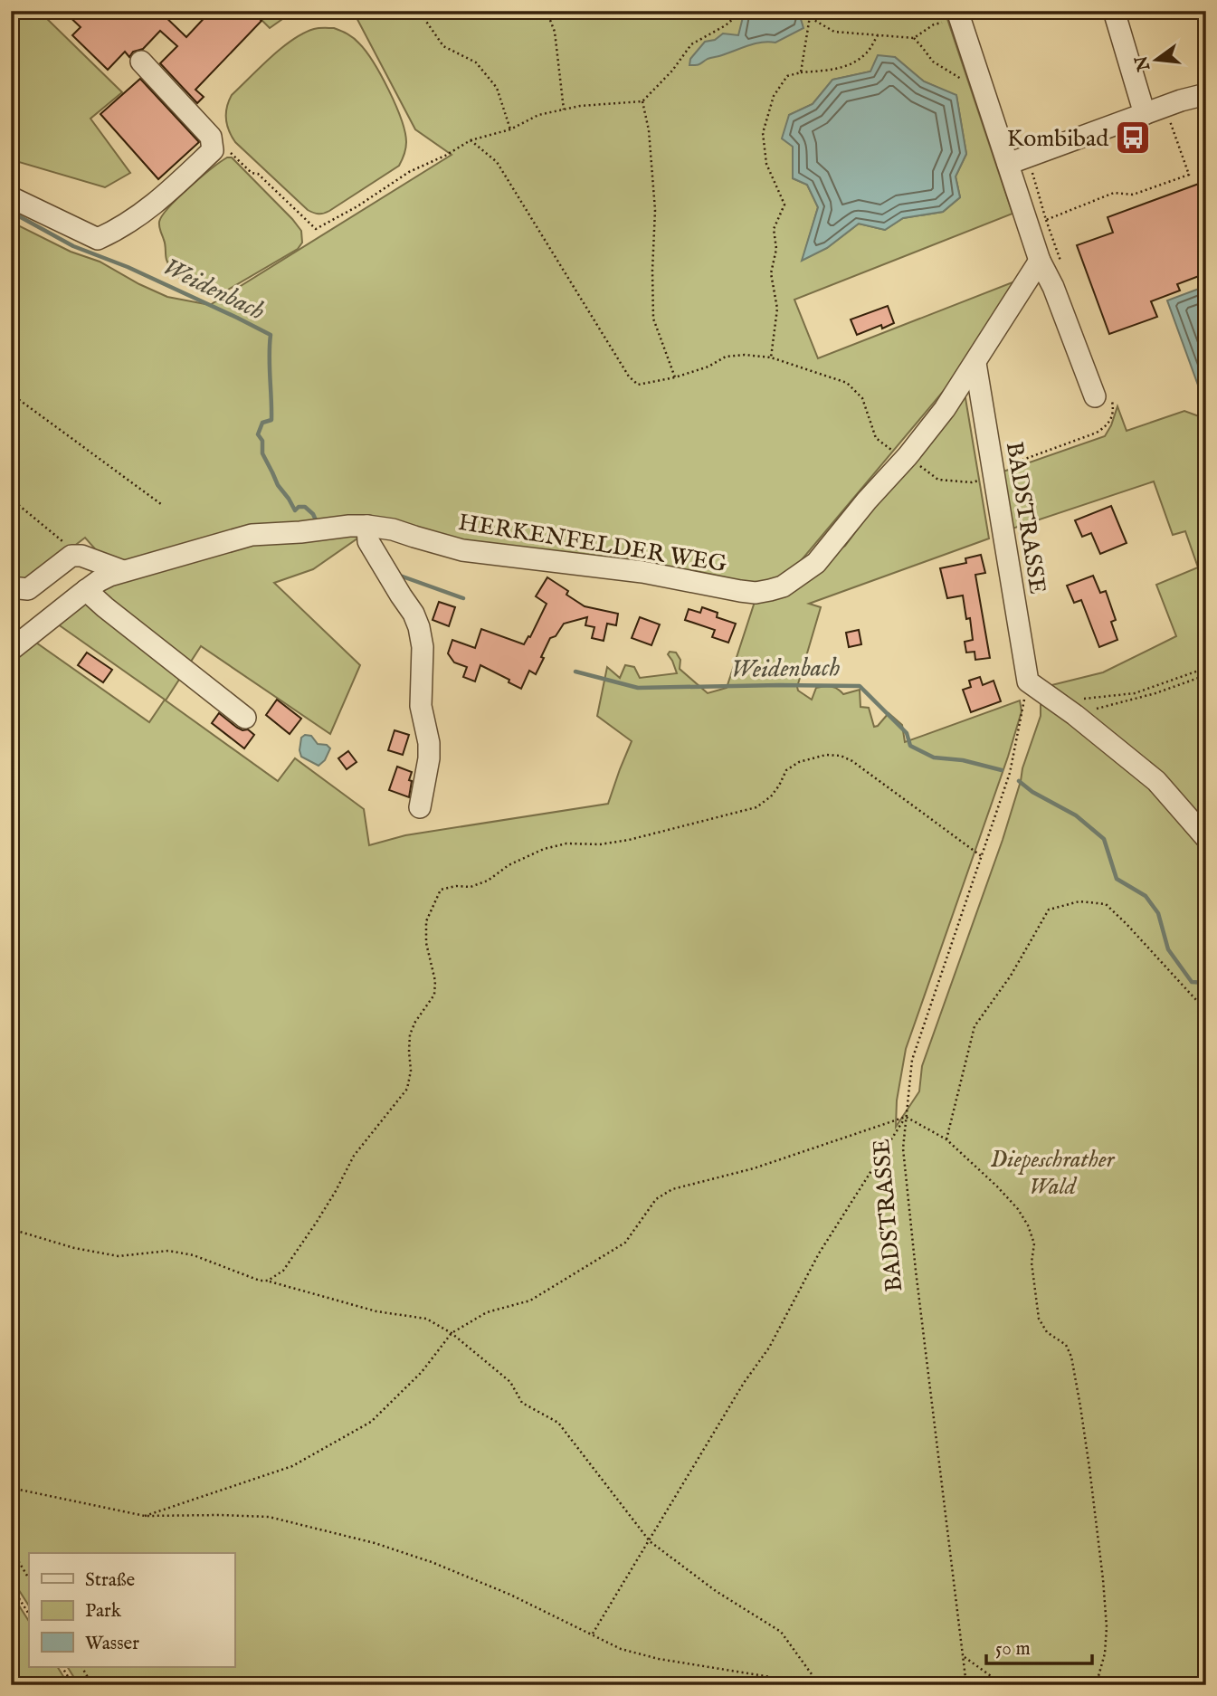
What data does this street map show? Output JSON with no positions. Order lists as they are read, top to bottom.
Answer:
{
  "streets": {
    "street": ["BADSTRASSE", "HERKENFELDER WEG"]
  },
  "crossings": [
    ["BADSTRASSE", "HERKENFELDER WEG"]
  ],
  "water": ["Weidenbach"],
  "parks": ["Diepeschrather Wald"],
  "places": {
    "bus stop": ["Kombibad"]
  },
  "legend": ["Straße", "Park", "Wasser"],
  "scale_bar": "50 m",
  "north": "left"
}
